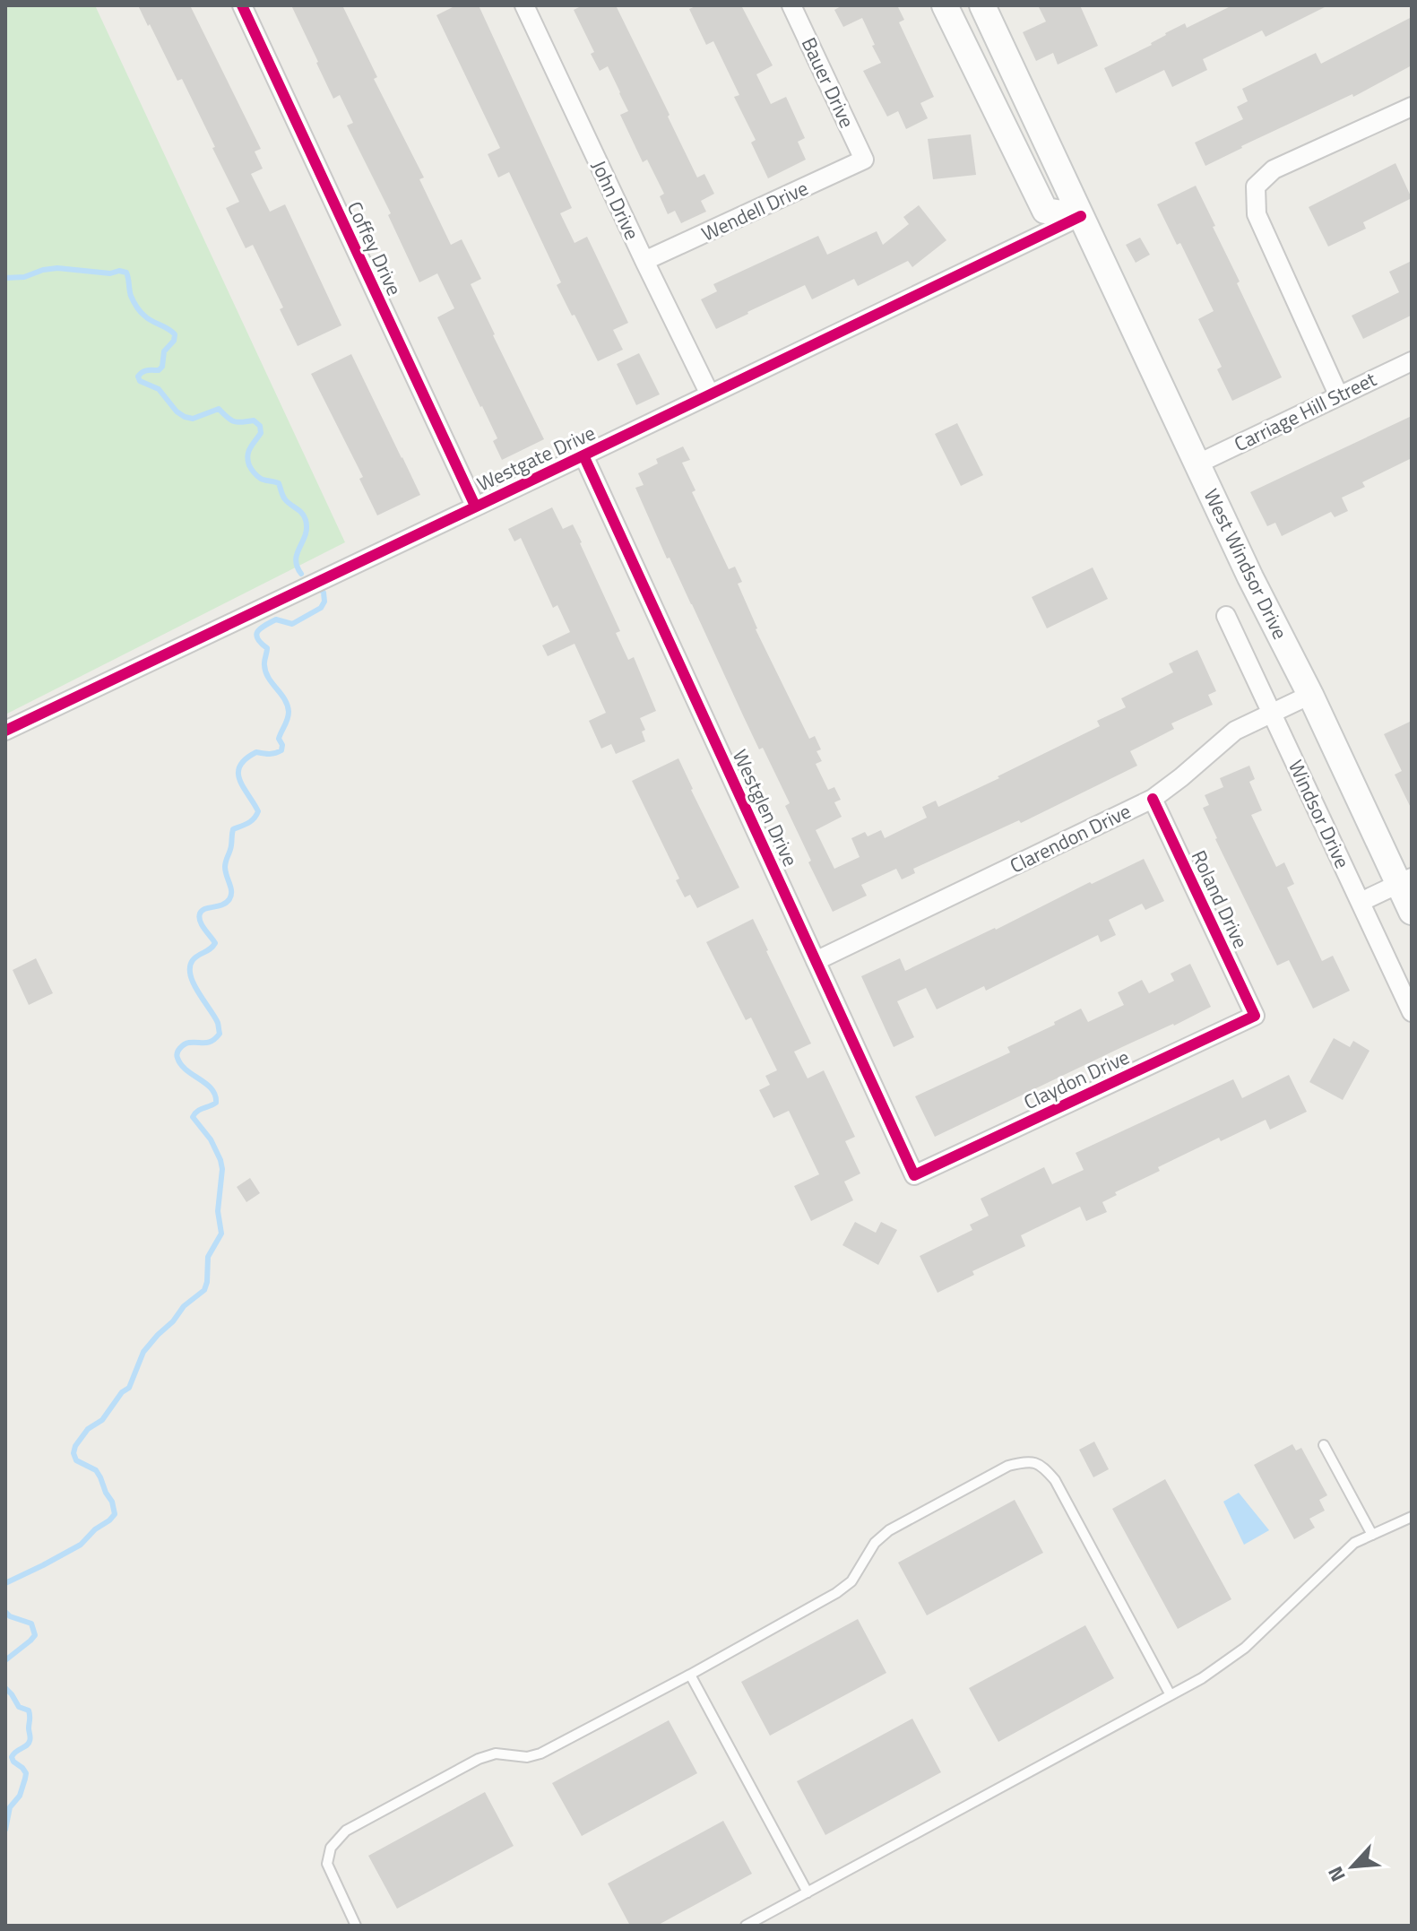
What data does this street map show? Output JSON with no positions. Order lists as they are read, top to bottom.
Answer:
{
  "streets": {
    "street": [
      "Bauer Drive",
      "John Drive",
      "Wendell Drive",
      "Coffey Drive",
      "Carriage Hill Street",
      "Westgate Drive",
      "West Windsor Drive",
      "Westglen Drive",
      "Windsor Drive",
      "Clarendon Drive",
      "Roland Drive",
      "Claydon Drive"
    ]
  },
  "crossings": [
    ["Bauer Drive", "Wendell Drive"],
    ["John Drive", "Wendell Drive"],
    ["John Drive", "Westgate Drive"],
    ["Coffey Drive", "Westgate Drive"],
    ["Carriage Hill Street", "West Windsor Drive"],
    ["Westgate Drive", "West Windsor Drive"],
    ["Westgate Drive", "Westglen Drive"],
    ["West Windsor Drive", "Clarendon Drive"],
    ["Westglen Drive", "Clarendon Drive"],
    ["Westglen Drive", "Claydon Drive"],
    ["Windsor Drive", "Clarendon Drive"],
    ["Clarendon Drive", "Roland Drive"],
    ["Roland Drive", "Claydon Drive"]
  ],
  "north": "bottom left"
}
